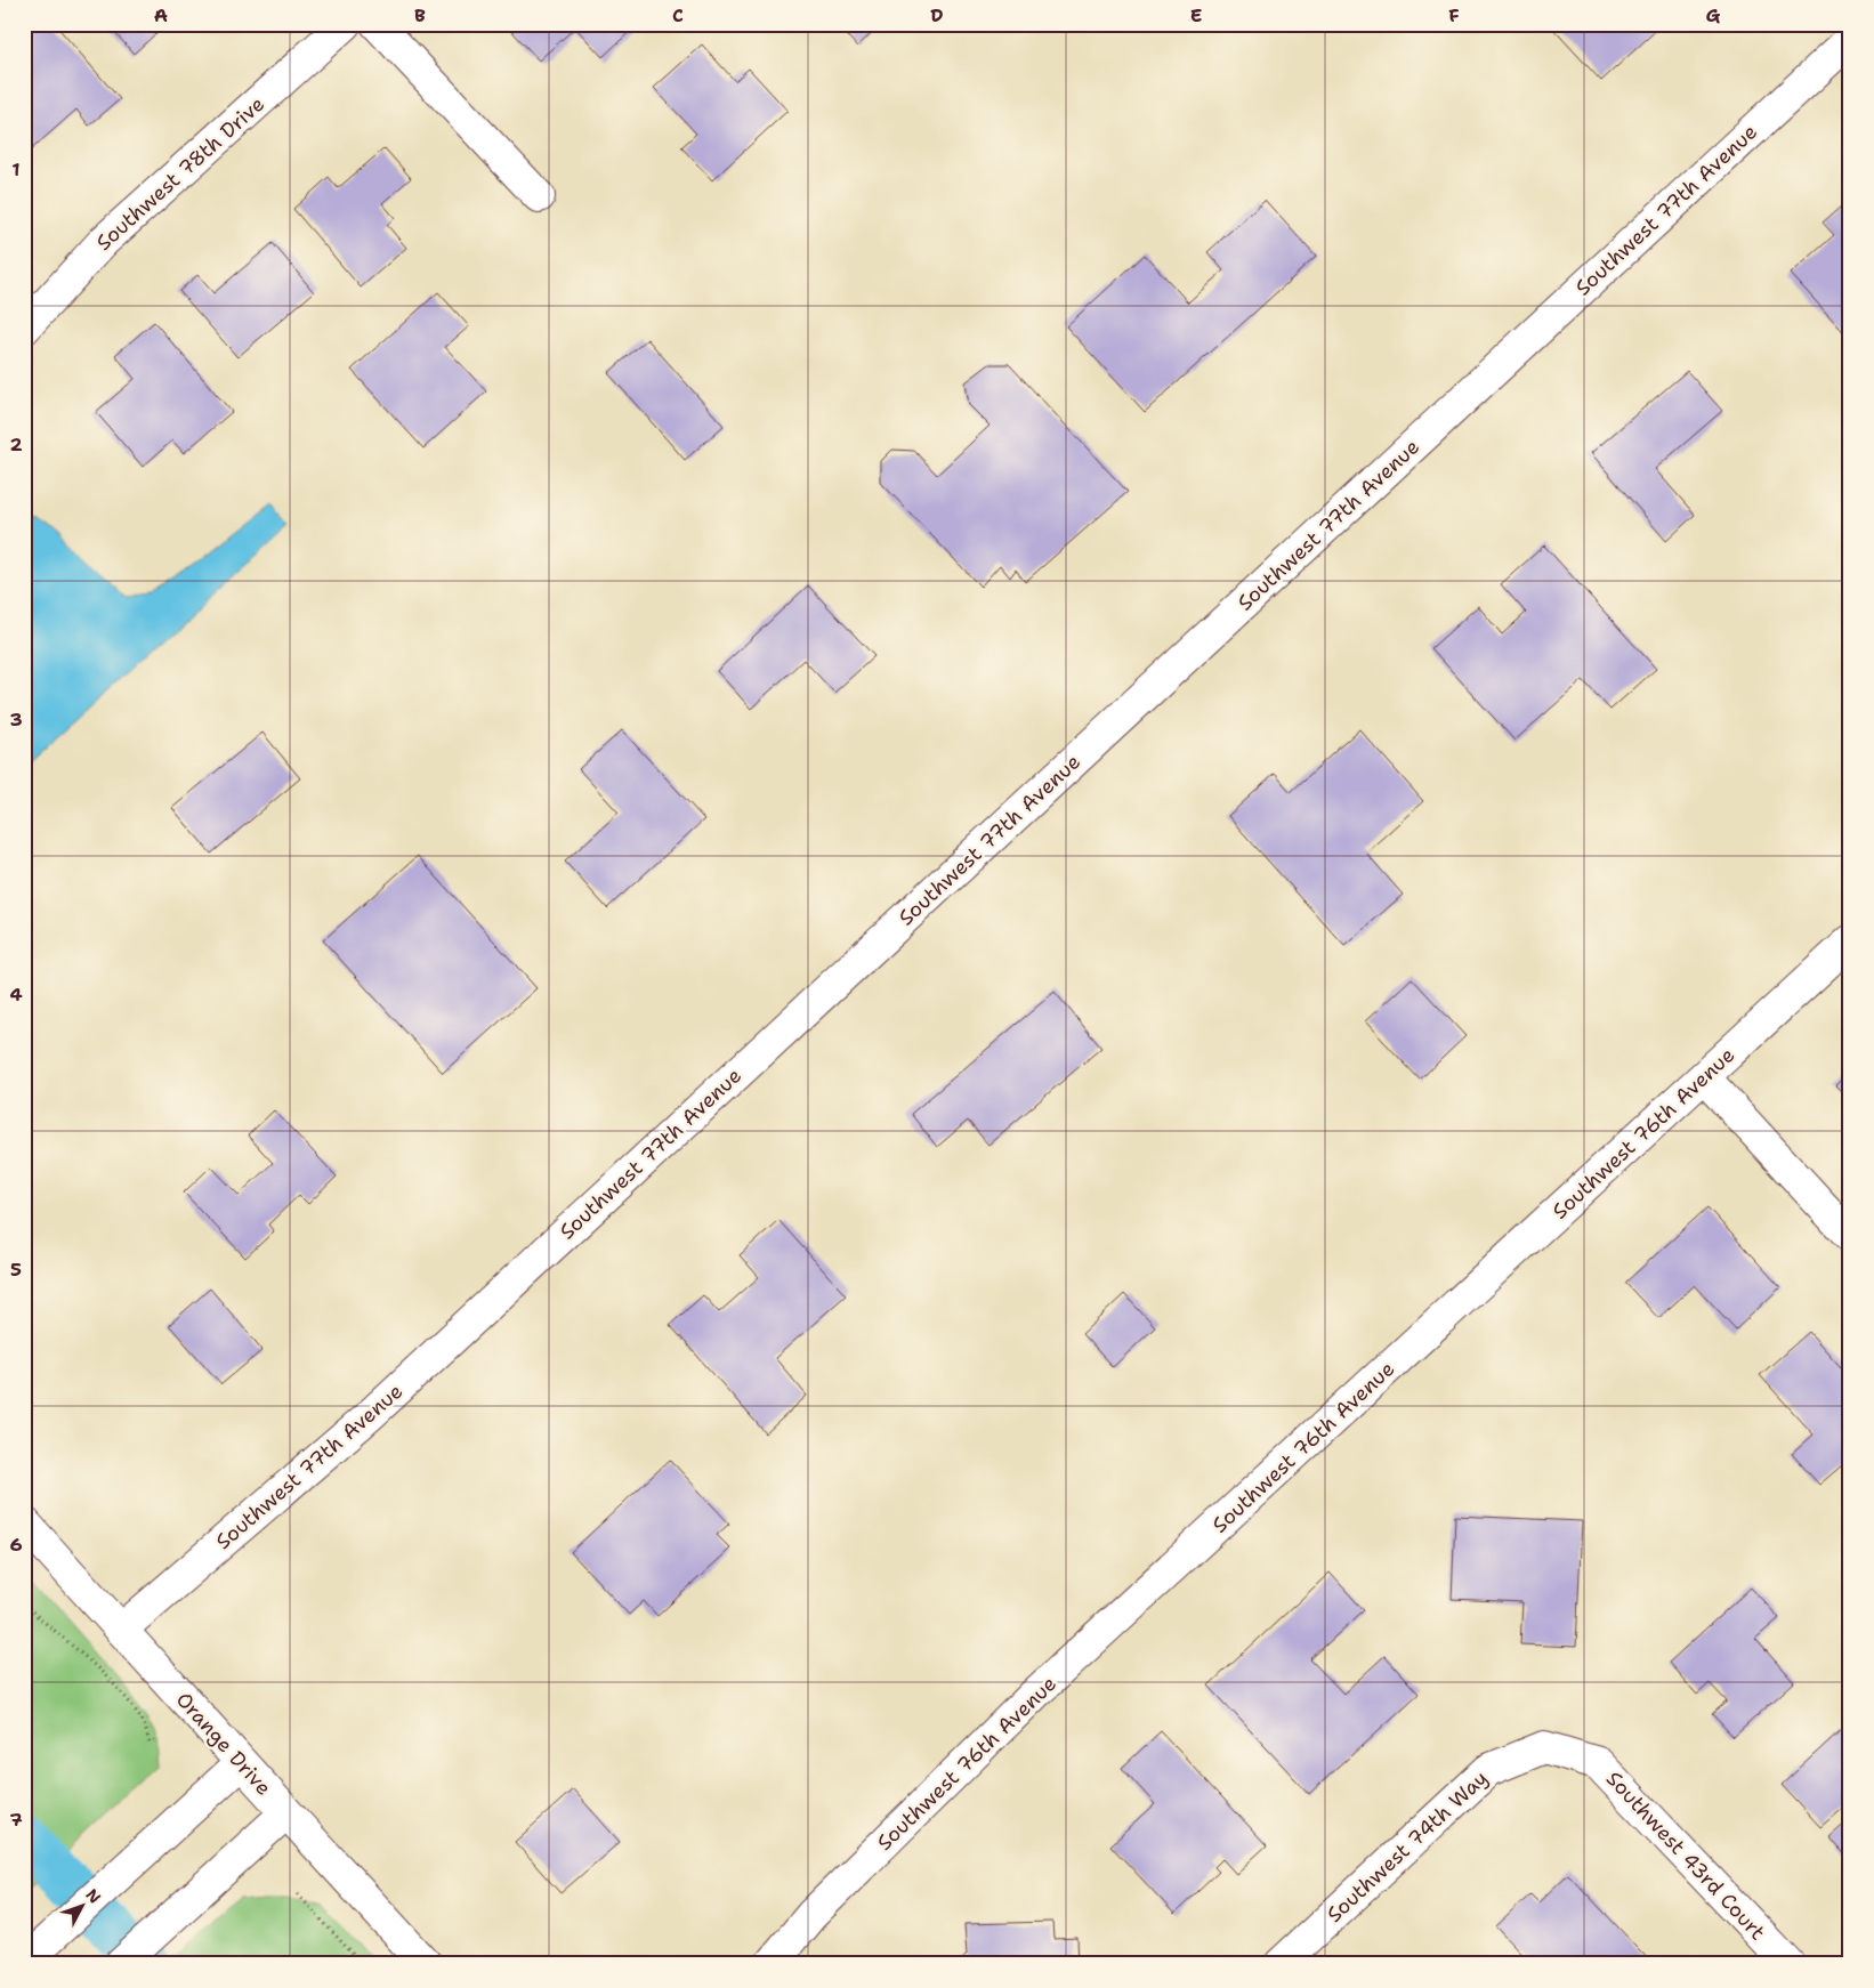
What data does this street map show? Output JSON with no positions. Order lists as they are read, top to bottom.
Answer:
{
  "streets": {
    "street": [
      "Southwest 78th Drive",
      "Southwest 77th Avenue",
      "Southwest 76th Avenue",
      "Orange Drive",
      "Southwest 74th Way",
      "Southwest 43rd Court"
    ]
  },
  "crossings": [
    ["Southwest 77th Avenue", "Orange Drive"],
    ["Southwest 74th Way", "Southwest 43rd Court"]
  ],
  "north": "top right",
  "grid": {
    "columns": [
      "A",
      "B",
      "C",
      "D",
      "E",
      "F",
      "G"
    ],
    "rows": [
      "1",
      "2",
      "3",
      "4",
      "5",
      "6",
      "7"
    ]
  }
}
